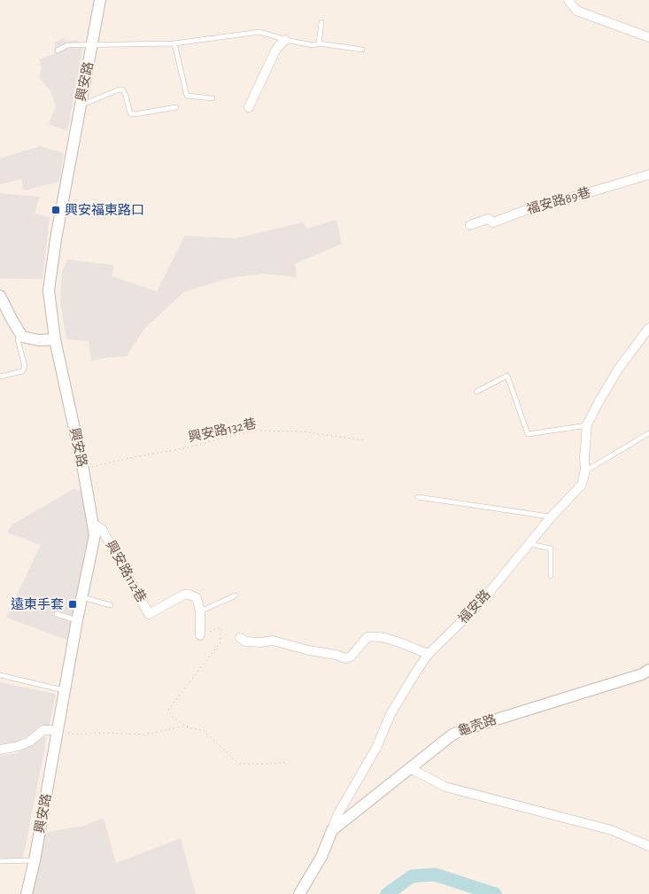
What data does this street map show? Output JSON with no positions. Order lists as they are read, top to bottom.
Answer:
{
  "streets": {
    "street": [
      "興安路",
      "福安路89巷",
      "興安路112巷",
      "福安路",
      "龜壳路"
    ],
    "path": ["興安路132巷"]
  },
  "crossings": [
    ["興安路", "興安路132巷"],
    ["興安路", "興安路112巷"],
    ["福安路", "龜壳路"]
  ],
  "places": {
    "transit": ["興安福東路口", "遠東手套"]
  }
}
